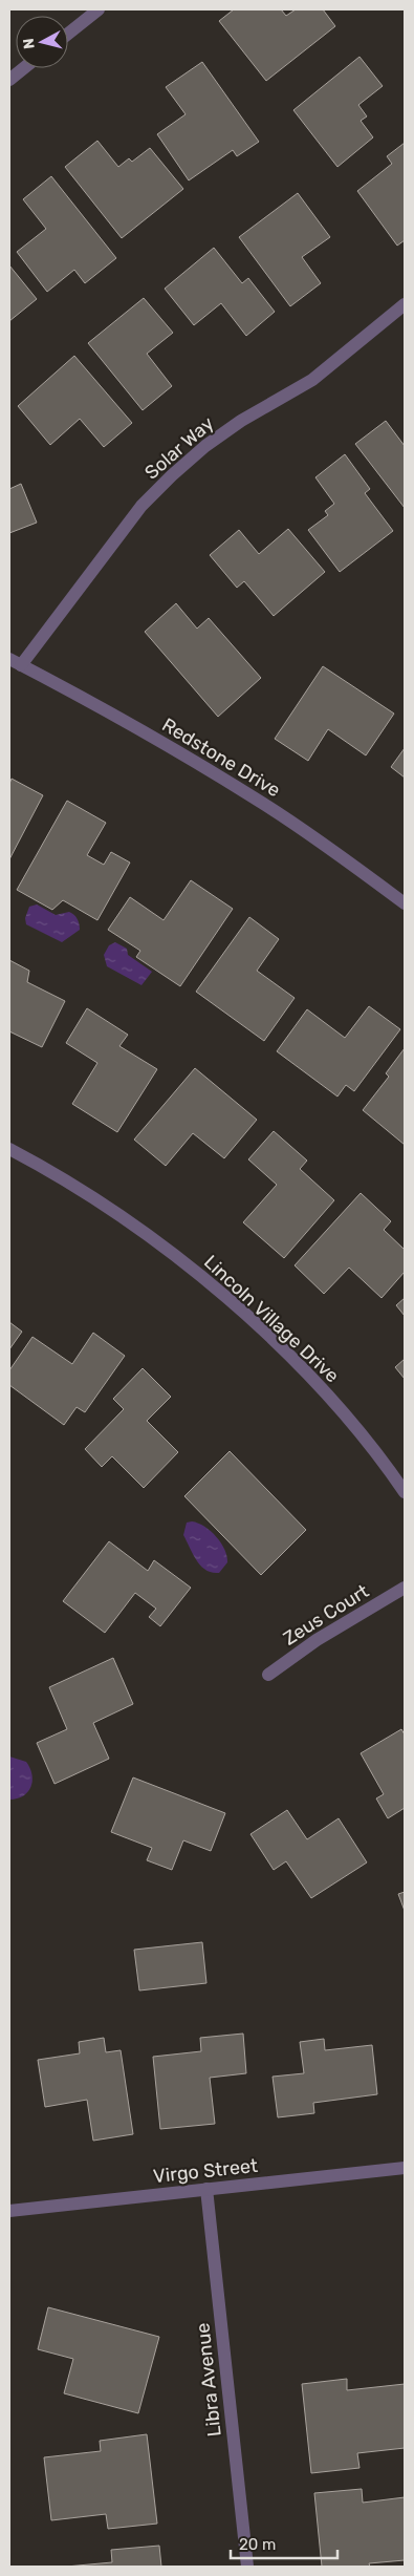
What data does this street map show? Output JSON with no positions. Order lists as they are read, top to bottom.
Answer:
{
  "streets": {
    "street": [
      "Solar Way",
      "Redstone Drive",
      "Lincoln Village Drive",
      "Zeus Court",
      "Virgo Street",
      "Libra Avenue"
    ]
  },
  "crossings": [
    ["Solar Way", "Redstone Drive"],
    ["Virgo Street", "Libra Avenue"]
  ],
  "scale_bar": "20 m",
  "north": "left"
}
